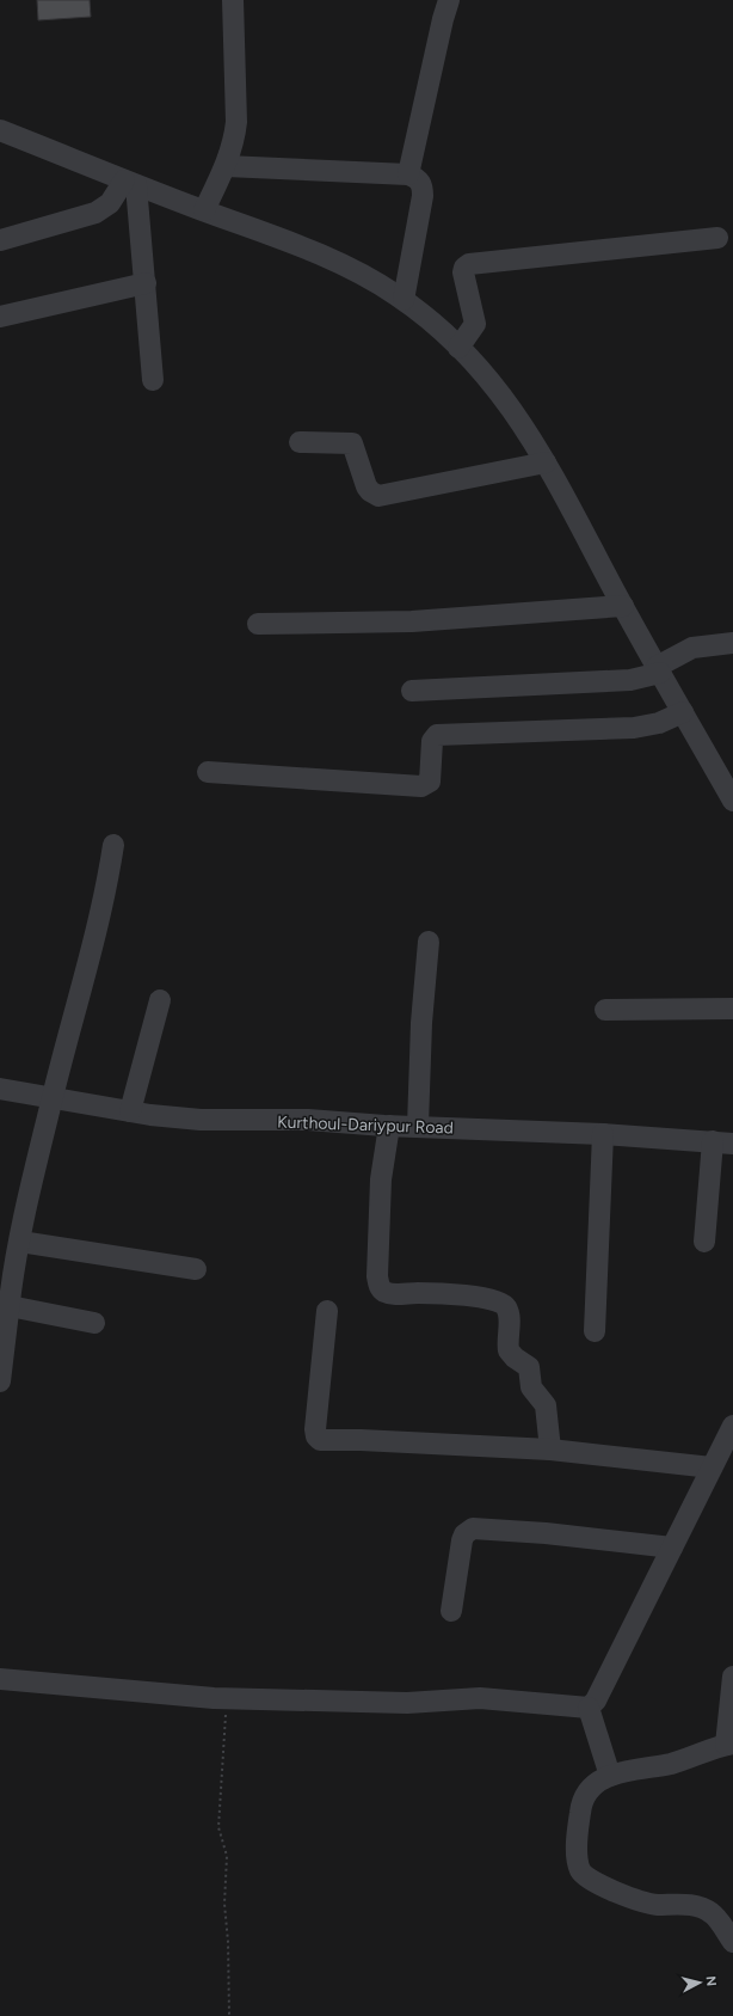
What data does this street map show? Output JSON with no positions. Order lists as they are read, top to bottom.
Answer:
{
  "streets": {
    "street": ["Kurthoul-Dariypur Road"]
  },
  "north": "right"
}
